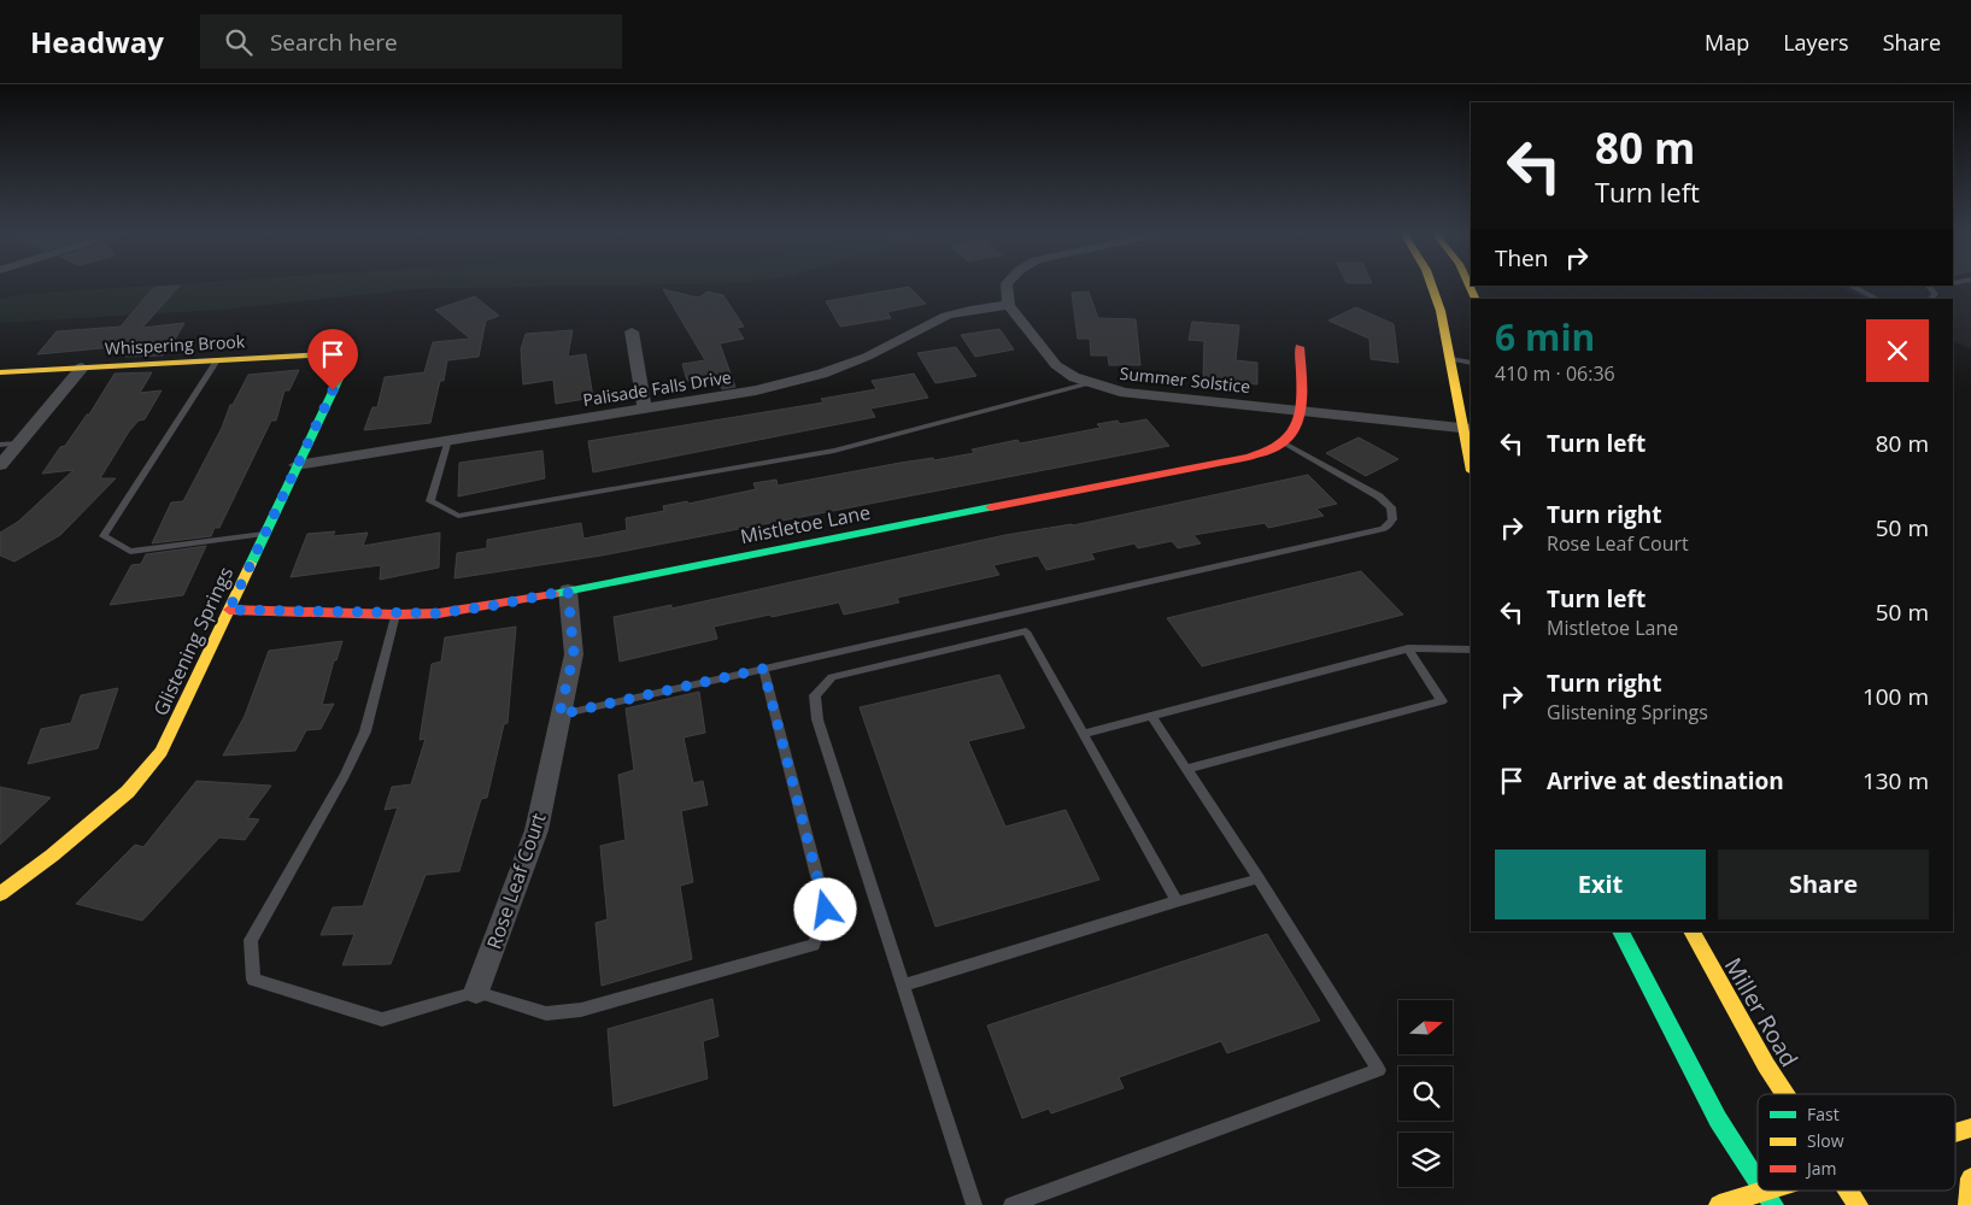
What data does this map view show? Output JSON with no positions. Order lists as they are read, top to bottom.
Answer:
{
  "streets": {
    "street": [
      "Whispering Brook",
      "Summer Solstice",
      "Palisade Falls Drive",
      "Mistletoe Lane",
      "Glistening Springs",
      "Rose Leaf Court",
      "Miller Road"
    ]
  },
  "crossings": [
    ["Whispering Brook", "Glistening Springs"],
    ["Summer Solstice", "Palisade Falls Drive"],
    ["Palisade Falls Drive", "Glistening Springs"],
    ["Mistletoe Lane", "Glistening Springs"],
    ["Mistletoe Lane", "Rose Leaf Court"]
  ],
  "legend": ["Fast", "Slow", "Jam"],
  "north": "right",
  "page": {
    "header": "Headway",
    "search": "Search here",
    "nav": ["Map", "Layers", "Share"],
    "turn": ["80 m", "Turn left"],
    "then": "Then",
    "heading": ["6 min", "410 m · 06:36"],
    "list": [
      {
        "name": "Turn left",
        "value": "80 m"
      },
      {
        "name": "Turn right",
        "note": "Rose Leaf Court",
        "value": "50 m"
      },
      {
        "name": "Turn left",
        "note": "Mistletoe Lane",
        "value": "50 m"
      },
      {
        "name": "Turn right",
        "note": "Glistening Springs",
        "value": "100 m"
      },
      {
        "name": "Arrive at destination",
        "value": "130 m"
      }
    ],
    "buttons": ["Exit", "Share"]
  }
}
